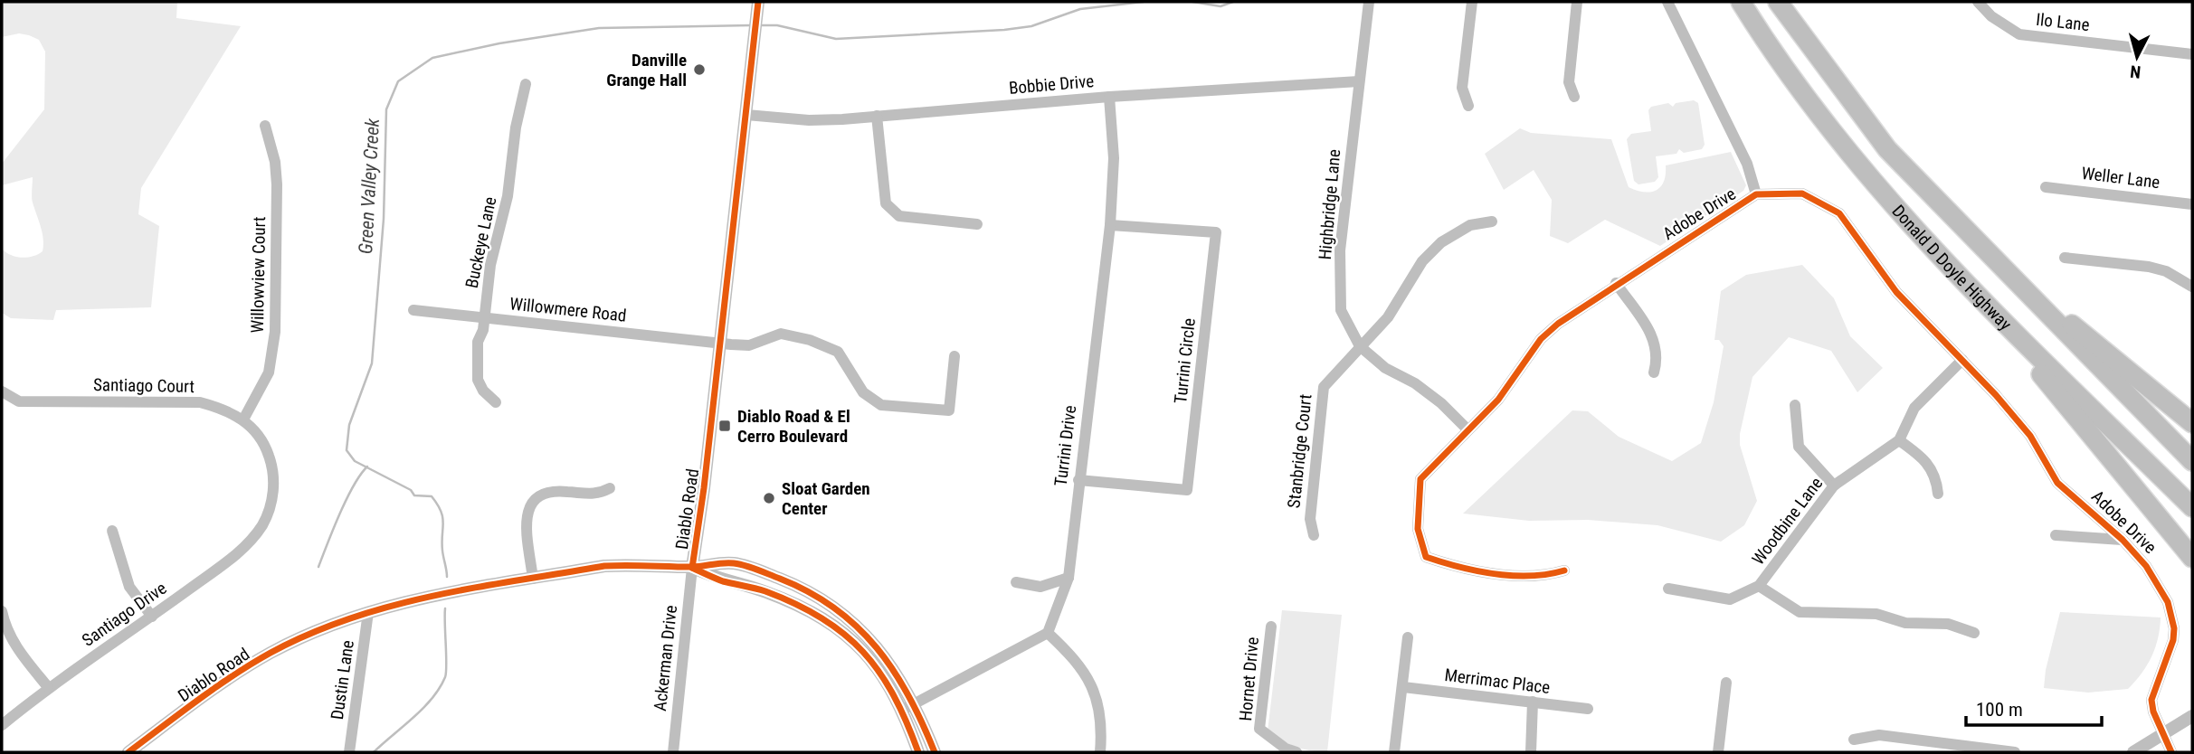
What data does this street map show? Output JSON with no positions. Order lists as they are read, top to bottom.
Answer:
{
  "streets": {
    "highway": ["Donald D Doyle Highway"],
    "street": [
      "Ilo Lane",
      "Bobbie Drive",
      "Weller Lane",
      "Highbridge Lane",
      "Adobe Drive",
      "Buckeye Lane",
      "Willowview Court",
      "Willowmere Road",
      "Turrini Circle",
      "Santiago Court",
      "Turrini Drive",
      "Stanbridge Court",
      "Diablo Road",
      "Woodbine Lane",
      "Santiago Drive",
      "Ackerman Drive",
      "Hornet Drive",
      "Dustin Lane",
      "Merrimac Place"
    ]
  },
  "crossings": [
    ["Bobbie Drive", "Highbridge Lane"],
    ["Bobbie Drive", "Turrini Drive"],
    ["Bobbie Drive", "Diablo Road"],
    ["Highbridge Lane", "Adobe Drive"],
    ["Highbridge Lane", "Stanbridge Court"],
    ["Adobe Drive", "Woodbine Lane"],
    ["Buckeye Lane", "Willowmere Road"],
    ["Willowview Court", "Santiago Court"],
    ["Willowmere Road", "Diablo Road"],
    ["Turrini Circle", "Turrini Drive"],
    ["Santiago Court", "Santiago Drive"],
    ["Diablo Road", "Ackerman Drive"],
    ["Diablo Road", "Dustin Lane"]
  ],
  "water": ["Green Valley Creek"],
  "places": {
    "other": ["Danville Grange Hall", "Sloat Garden Center"],
    "transit": ["Diablo Road & El Cerro Boulevard"]
  },
  "scale_bar": "100 m",
  "north": "bottom"
}
